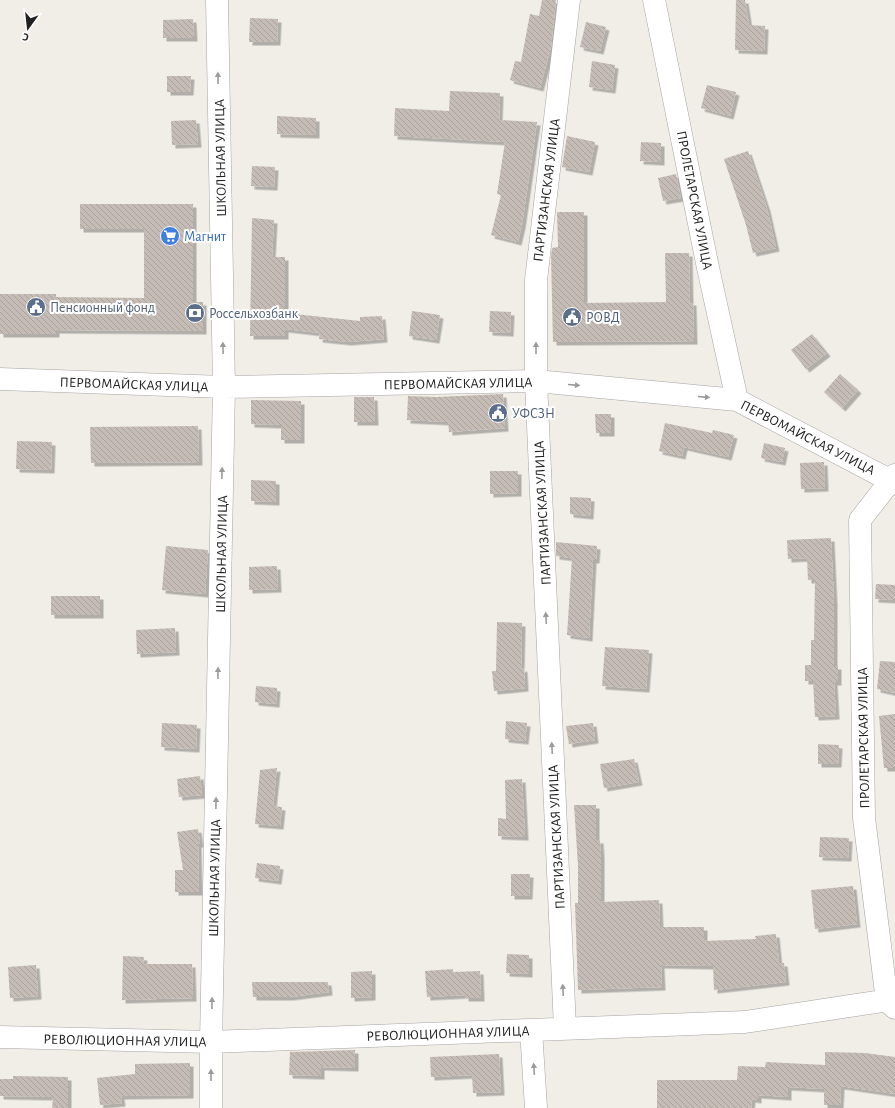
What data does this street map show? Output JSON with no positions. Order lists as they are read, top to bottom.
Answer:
{
  "streets": {
    "street": [
      "ШКОЛЬНАЯ УЛИЦА",
      "ПАРТИЗАНСКАЯ УЛИЦА",
      "ПРОЛЕТАРСКАЯ УЛИЦА",
      "ПЕРВОМАЙСКАЯ УЛИЦА",
      "РЕВОЛЮЦИОННАЯ УЛИЦА"
    ]
  },
  "crossings": [
    ["ШКОЛЬНАЯ УЛИЦА", "ПЕРВОМАЙСКАЯ УЛИЦА"],
    ["ШКОЛЬНАЯ УЛИЦА", "РЕВОЛЮЦИОННАЯ УЛИЦА"],
    ["ПАРТИЗАНСКАЯ УЛИЦА", "ПЕРВОМАЙСКАЯ УЛИЦА"],
    ["ПАРТИЗАНСКАЯ УЛИЦА", "РЕВОЛЮЦИОННАЯ УЛИЦА"],
    ["ПРОЛЕТАРСКАЯ УЛИЦА", "ПЕРВОМАЙСКАЯ УЛИЦА"],
    ["ПРОЛЕТАРСКАЯ УЛИЦА", "РЕВОЛЮЦИОННАЯ УЛИЦА"]
  ],
  "one_way": ["ШКОЛЬНАЯ УЛИЦА", "ПАРТИЗАНСКАЯ УЛИЦА"],
  "places": {
    "supermarket": ["Магнит"],
    "public building": ["Пенсионный фонд", "РОВД", "УФСЗН"],
    "bank": ["Россельхозбанк"]
  },
  "north": "bottom"
}
